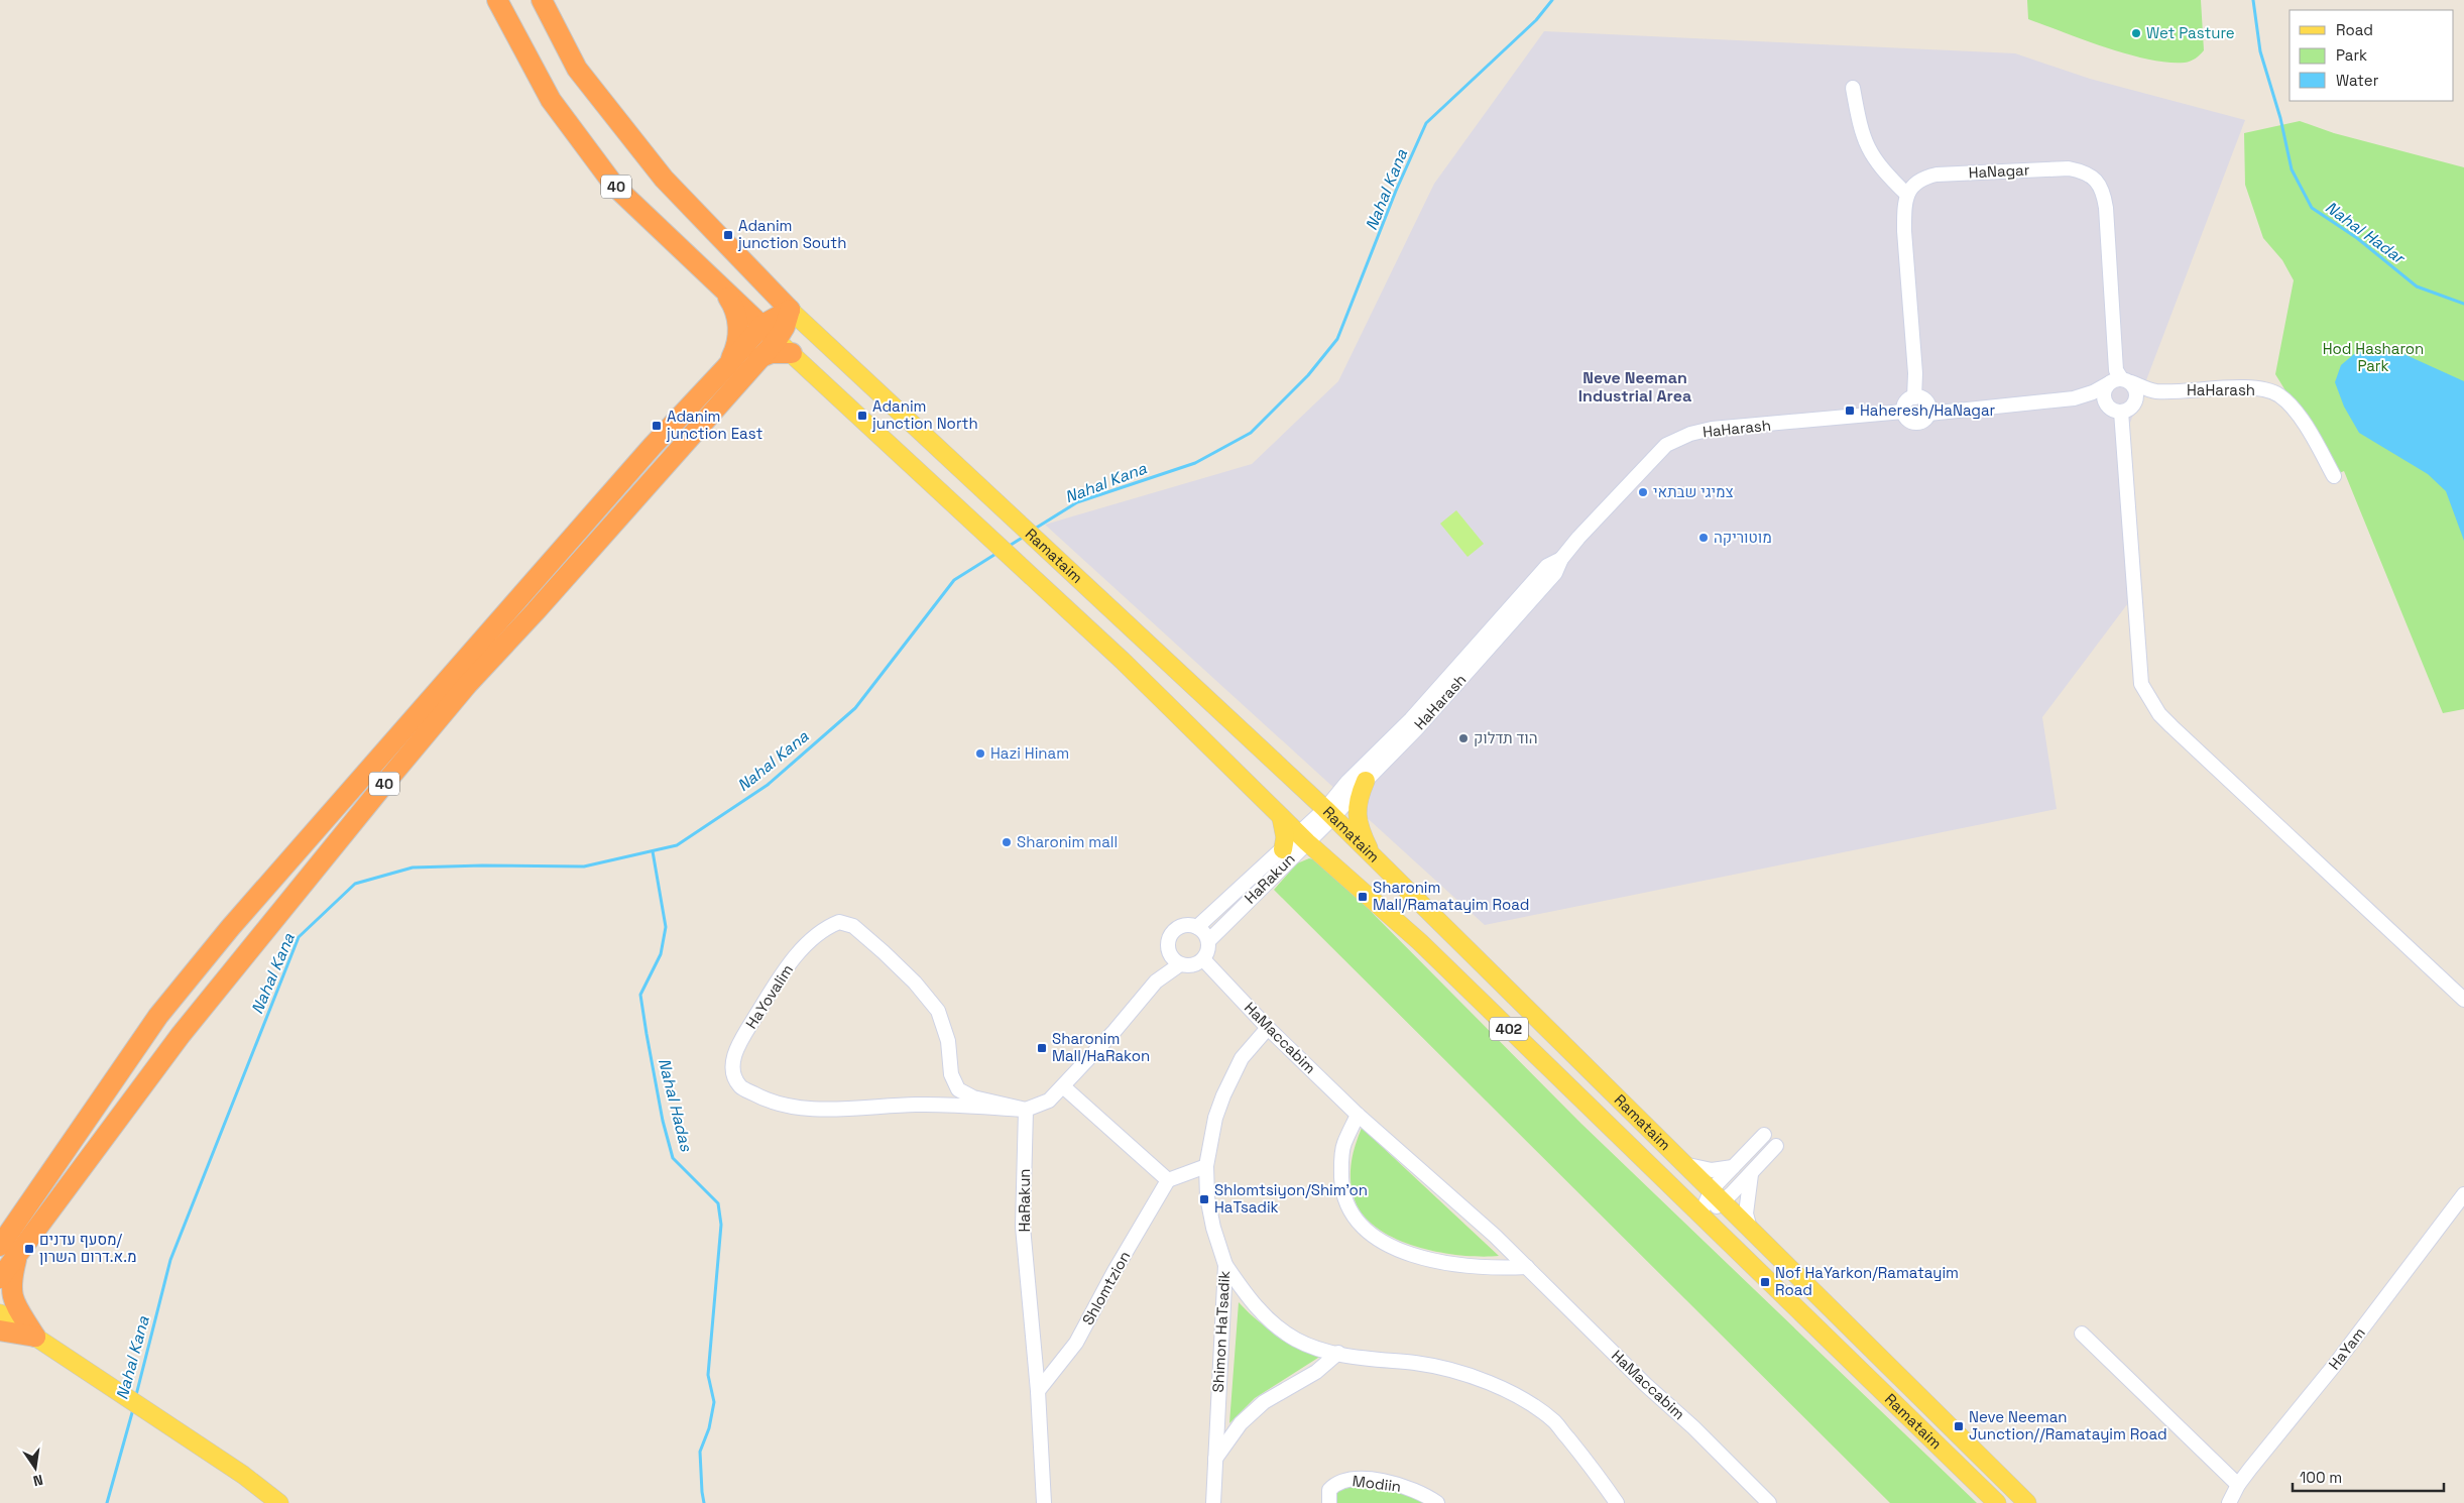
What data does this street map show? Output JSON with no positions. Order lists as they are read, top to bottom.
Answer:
{
  "streets": {
    "highway": ["40"],
    "main road": ["Ramataim", "402"],
    "street": [
      "HaNagar",
      "HaHarash",
      "HaRakun",
      "HaYovalim",
      "HaMaccabim",
      "Shlomtzion",
      "Shimon HaTsadik",
      "HaYam",
      "Modiin"
    ]
  },
  "crossings": [
    ["HaNagar", "HaHarash"],
    ["40", "Ramataim"],
    ["HaHarash", "Ramataim"],
    ["HaHarash", "HaRakun"],
    ["Ramataim", "HaRakun"],
    ["HaRakun", "HaYovalim"],
    ["HaRakun", "HaMaccabim"],
    ["HaRakun", "Shlomtzion"],
    ["HaMaccabim", "Shimon HaTsadik"]
  ],
  "districts": ["Neve Neeman Industrial Area"],
  "water": ["Nahal Kana", "Nahal Hadar", "Nahal Hadas"],
  "parks": ["Hod Hasharon Park"],
  "places": {
    "other": [
      "Wet Pasture",
      "צמיגי שבתאי",
      "מוטוריקה",
      "הוד תדלוק",
      "Hazi Hinam",
      "Sharonim mall"
    ],
    "transit": [
      "Adanim junction South",
      "Haheresh/HaNagar",
      "Adanim junction North",
      "Adanim junction East",
      "Sharonim Mall/Ramatayim Road",
      "Sharonim Mall/HaRakon",
      "Shlomtsiyon/Shim'on HaTsadik",
      "מסעף עדנים/ מ.א.דרום השרון",
      "Nof HaYarkon/Ramatayim Road",
      "Neve Neeman Junction//Ramatayim Road"
    ]
  },
  "legend": ["Road", "Park", "Water"],
  "scale_bar": "100 m",
  "north": "bottom"
}
